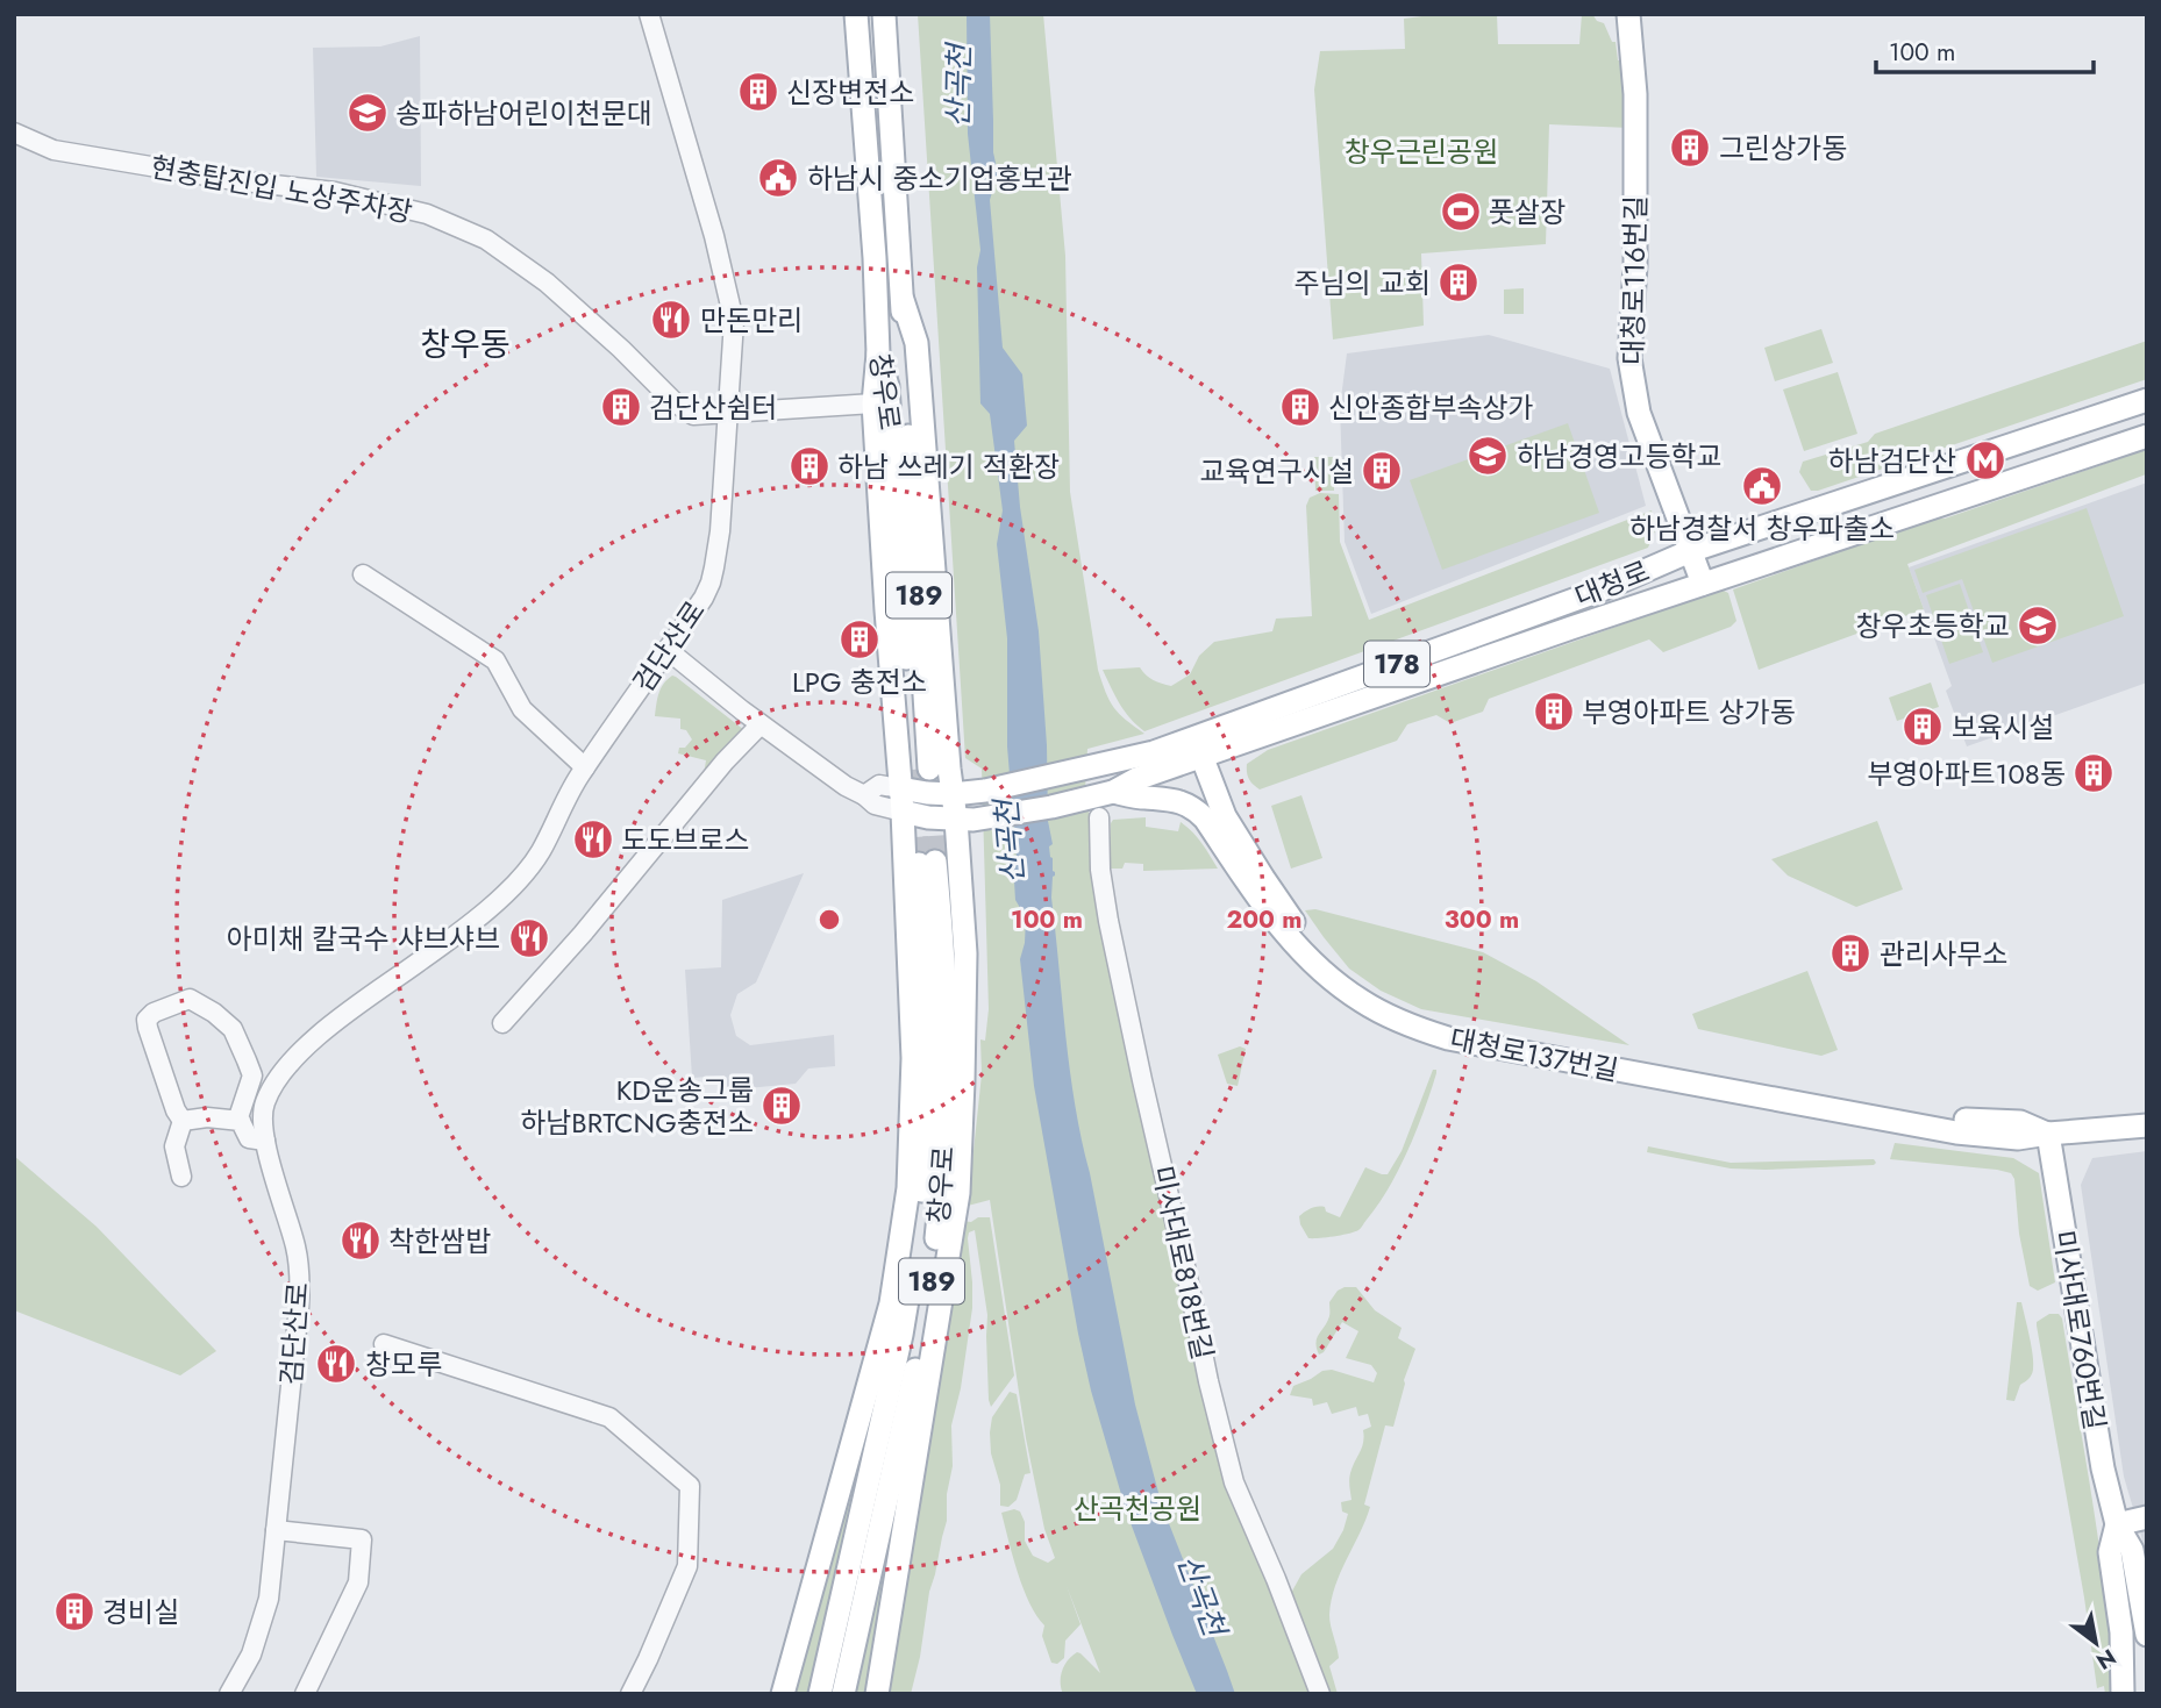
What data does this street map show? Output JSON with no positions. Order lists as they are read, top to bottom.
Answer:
{
  "streets": {
    "main road": [
      "대청로116번길",
      "창우로",
      "대청로",
      "189",
      "178",
      "대청로137번길",
      "미사대로760번길"
    ],
    "street": ["현충탑진입 노상주차장", "검단산로", "미사대로818번길"]
  },
  "crossings": [
    ["현충탑진입 노상주차장", "검단산로"],
    ["대청로116번길", "대청로"],
    ["창우로", "178"],
    ["대청로", "178"],
    ["대청로", "대청로137번길"],
    ["대청로137번길", "미사대로760번길"]
  ],
  "districts": ["창우동"],
  "water": ["산곡천"],
  "parks": ["창우근린공원", "산곡천공원"],
  "places": {
    "building": [
      "신장변전소",
      "그린상가동",
      "주님의 교회",
      "검단산쉼터",
      "신안종합부속상가",
      "하남 쓰레기 적환장",
      "교육연구시설",
      "LPG 충전소",
      "부영아파트 상가동",
      "보육시설",
      "부영아파트108동",
      "관리사무소",
      "KD운송그룹 하남BRTCNG충전소",
      "경비실"
    ],
    "school or university": ["송파하남어린이천문대", "하남경영고등학교", "창우초등학교"],
    "public building": ["하남시 중소기업홍보관", "하남경찰서 창우파출소"],
    "sports": ["풋살장"],
    "restaurant": [
      "만돈만리",
      "도도브로스",
      "아미채 칼국수 샤브샤브",
      "착한쌈밥",
      "창모루"
    ],
    "metro station": ["하남검단산"]
  },
  "scale_bar": "100 m",
  "north": "bottom right",
  "rings": ["100 m", "200 m", "300 m"]
}
